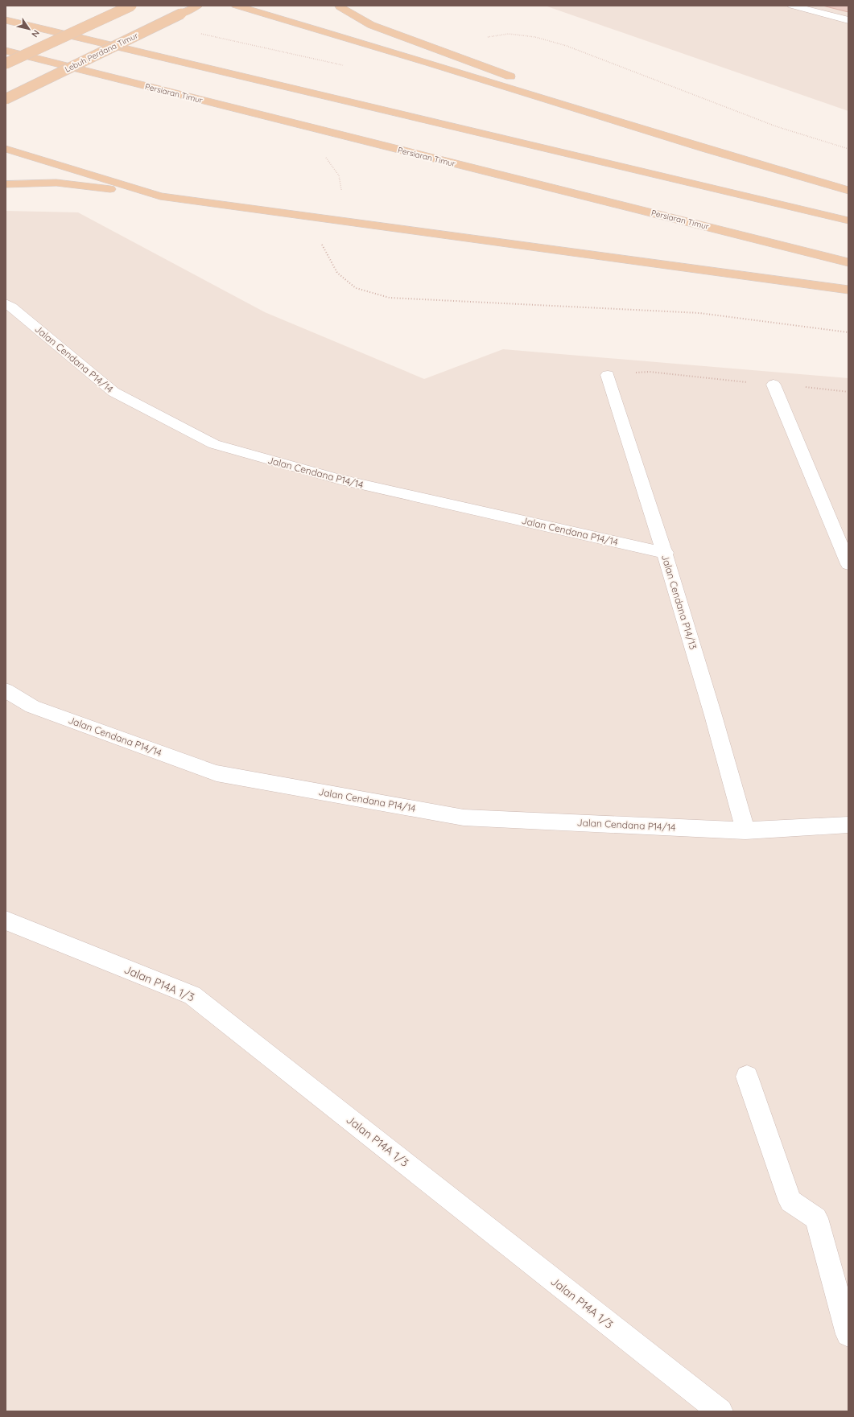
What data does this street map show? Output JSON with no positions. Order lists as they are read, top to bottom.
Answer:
{
  "streets": {
    "main road": ["Lebuh Perdana Timur", "Persiaran Timur"],
    "street": ["Jalan Cendana P14/14", "Jalan Cendana P14/13", "Jalan P14A 1/3"]
  },
  "crossings": [
    ["Jalan Cendana P14/14", "Jalan Cendana P14/13"]
  ],
  "north": "bottom right"
}
